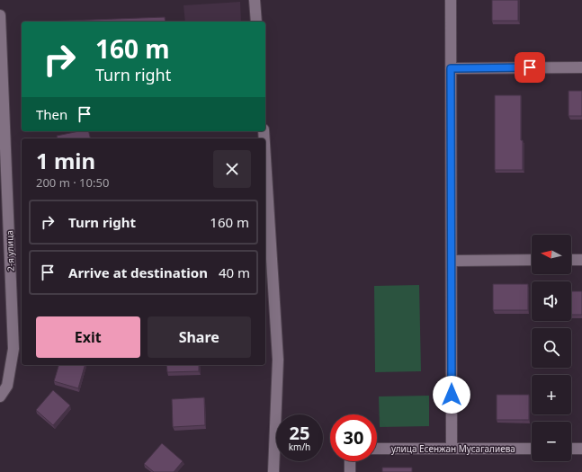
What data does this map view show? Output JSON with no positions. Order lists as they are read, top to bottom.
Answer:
{
  "streets": {
    "street": ["2-я улица", "улица Есенжан Мусагалиева"]
  },
  "north": "left",
  "page": {
    "turn": ["160 m", "Turn right"],
    "then": "Then",
    "heading": ["1 min", "200 m · 10:50"],
    "list": [
      {
        "name": "Turn right",
        "value": "160 m"
      },
      {
        "name": "Arrive at destination",
        "value": "40 m"
      }
    ],
    "map_buttons": ["+", "−"],
    "buttons": ["Exit", "Share"],
    "speed": "25 km/h",
    "limit": "30"
  }
}
